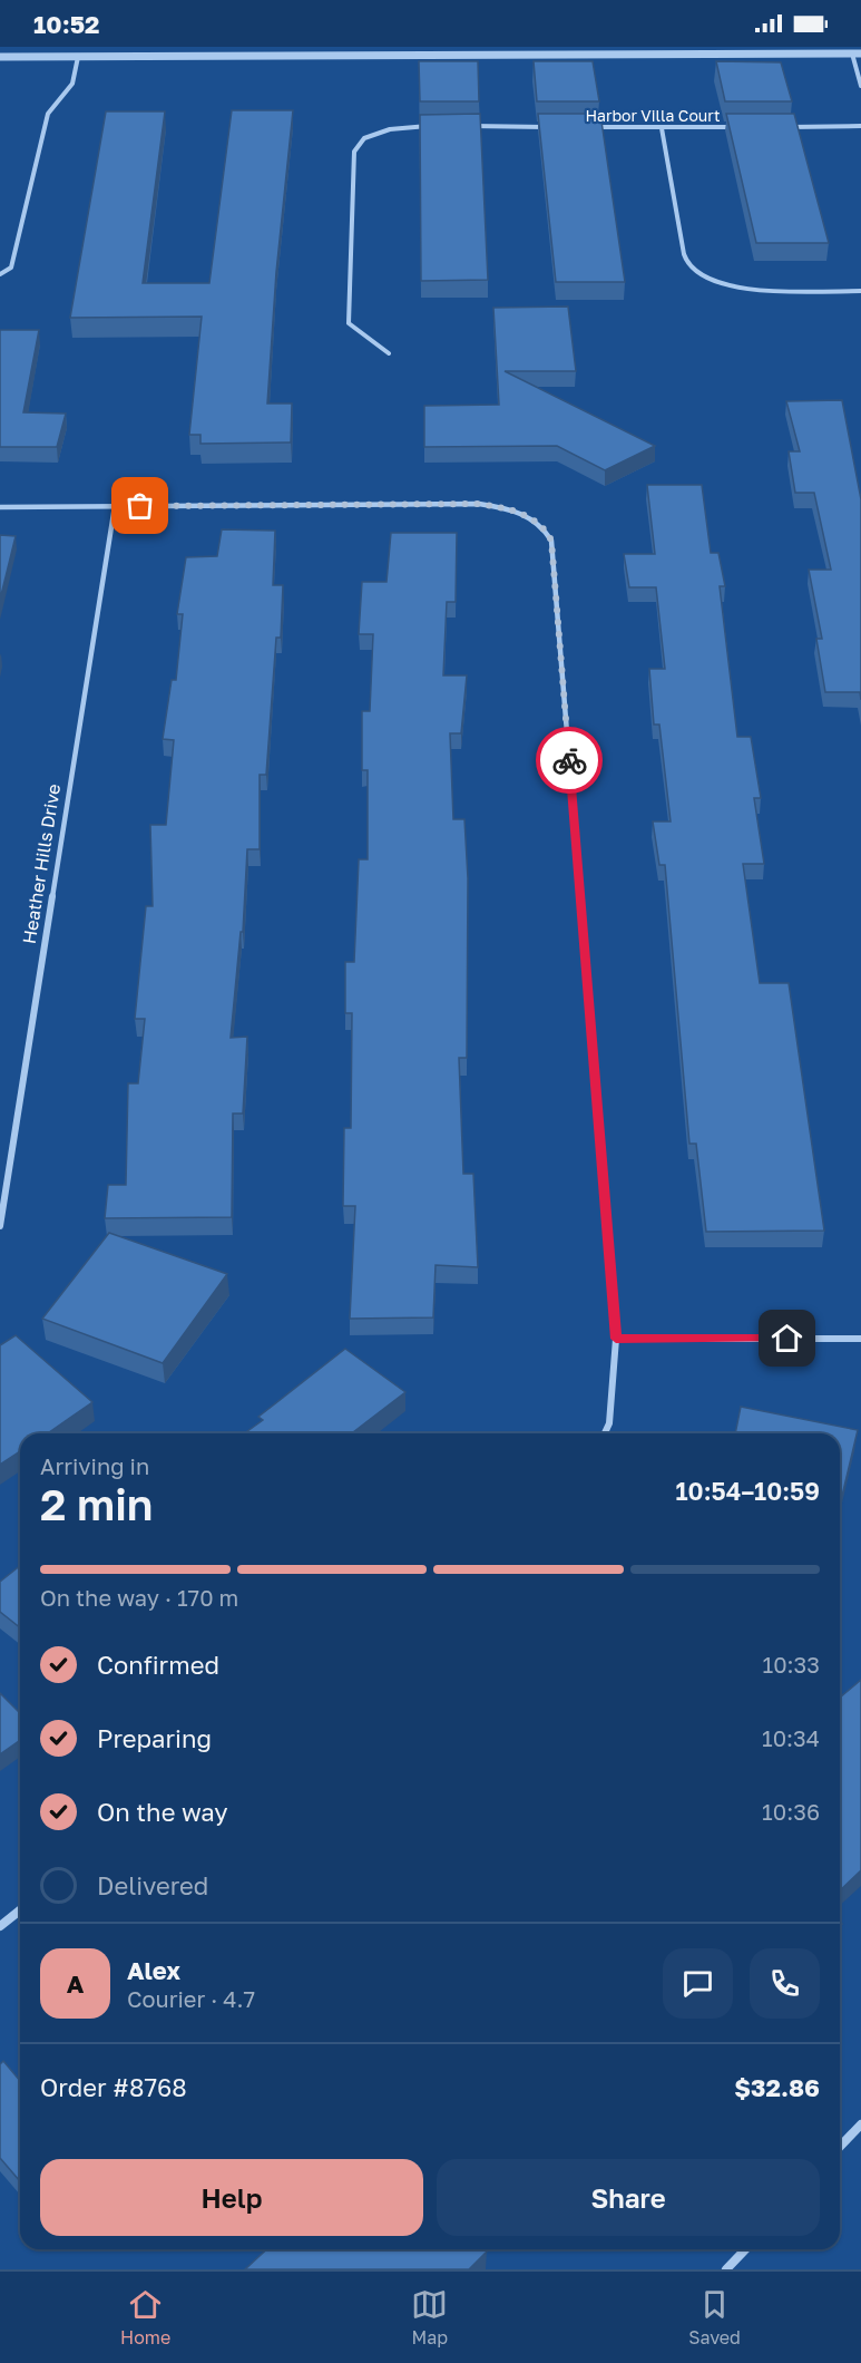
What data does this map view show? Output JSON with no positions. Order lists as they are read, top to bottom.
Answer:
{
  "streets": {
    "street": ["Harbor Villa Court", "Heather Hills Drive"]
  },
  "page": {
    "status": "10:52",
    "heading": ["2 min", "Arriving in", "10:54–10:59"],
    "panel": [
      "Alex",
      "Courier · 4.7",
      "Order #8768",
      "$32.86"
    ],
    "bar": "On the way · 170 m",
    "list": [
      ["Confirmed", "10:33"],
      ["Preparing", "10:34"],
      ["On the way", "10:36"],
      "Delivered"
    ],
    "round": "A",
    "buttons": ["Help", "Share"],
    "tabs": ["Home", "Map", "Saved"]
  }
}
